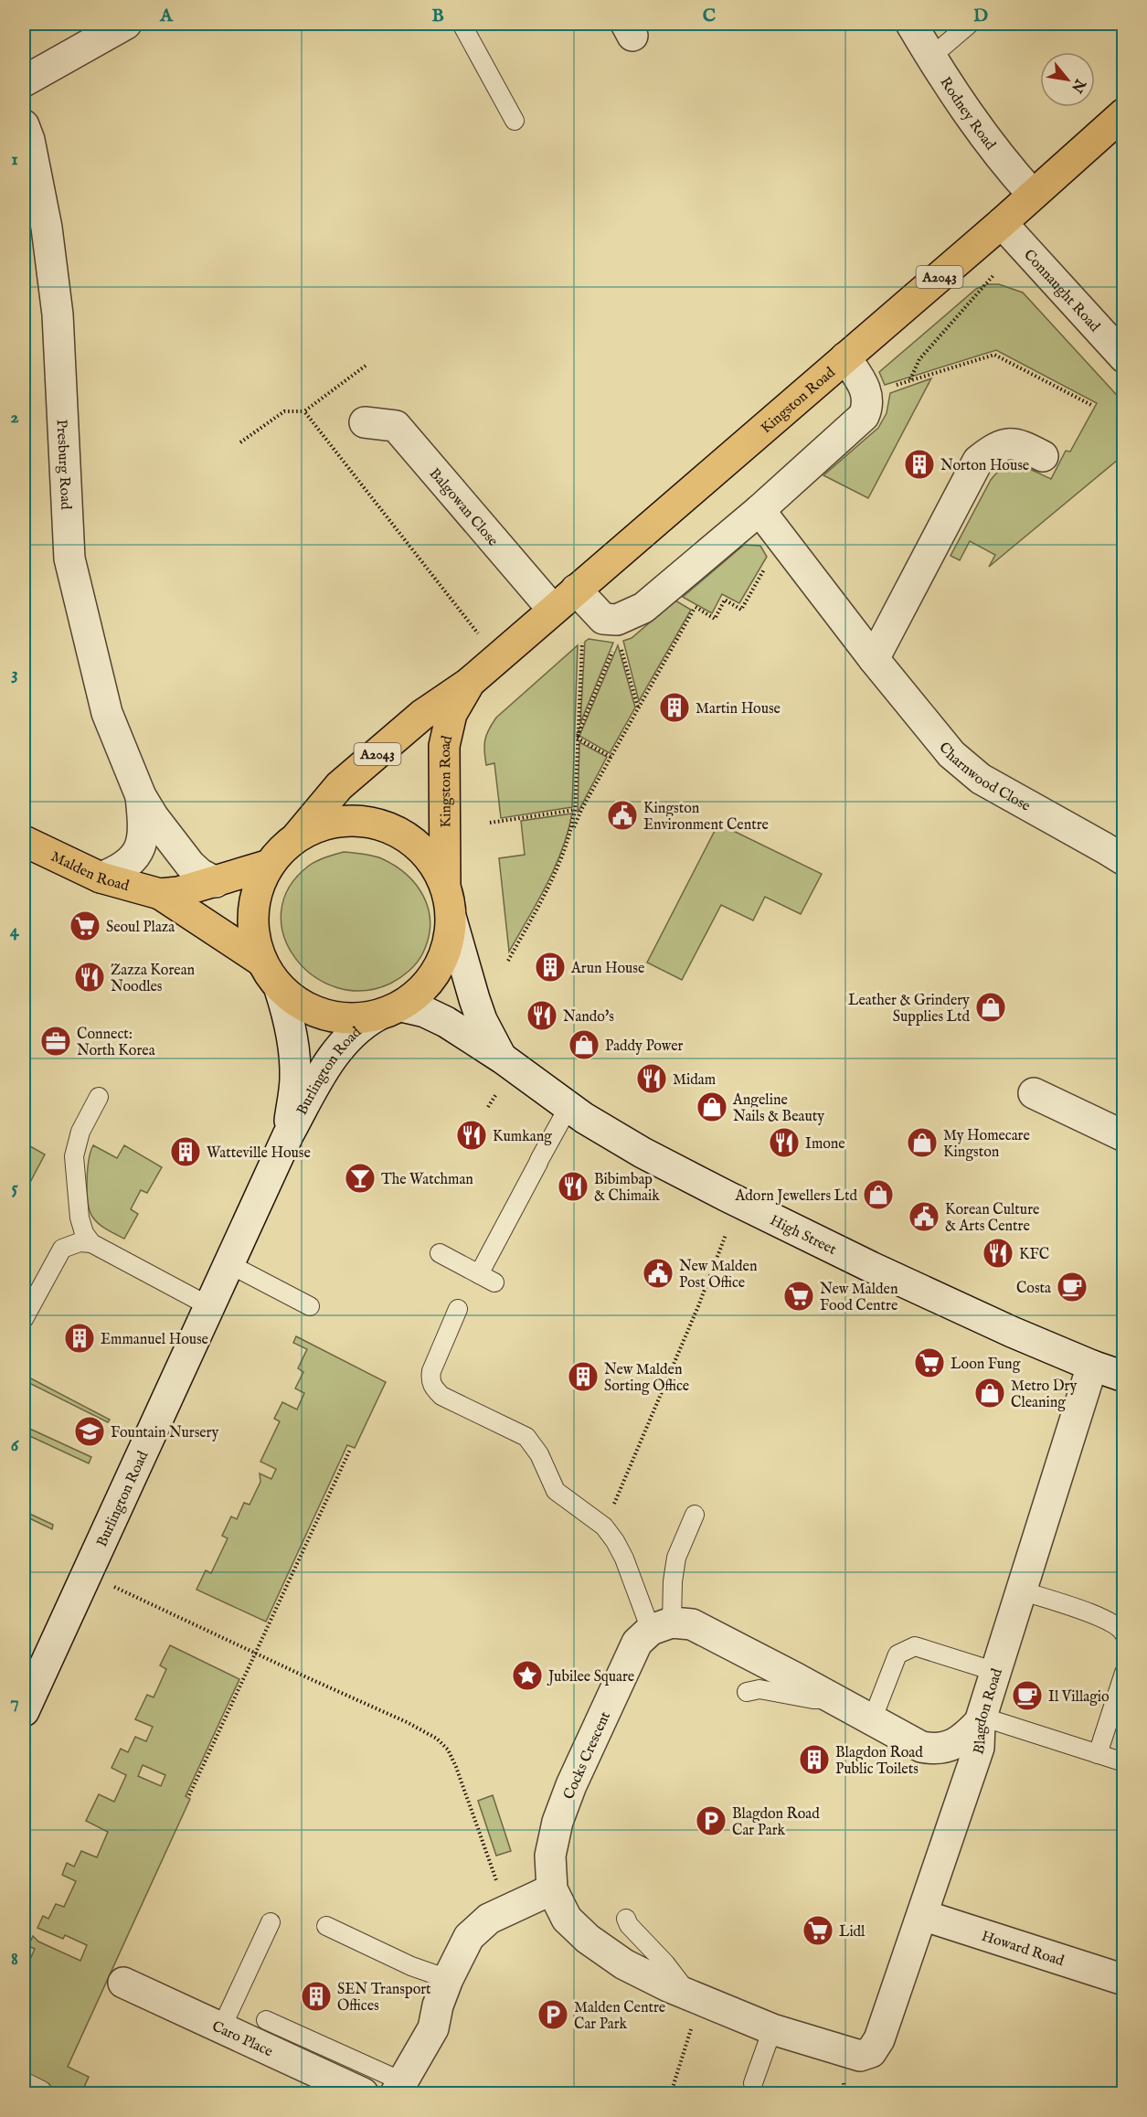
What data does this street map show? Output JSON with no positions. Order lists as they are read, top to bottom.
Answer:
{
  "streets": {
    "main road": ["A2043", "Kingston Road", "Malden Road"],
    "street": [
      "Rodney Road",
      "Connaught Road",
      "Presburg Road",
      "Balgowan Close",
      "Charnwood Close",
      "Burlington Road",
      "High Street",
      "Blagdon Road",
      "Cocks Crescent",
      "Howard Road",
      "Caro Place"
    ]
  },
  "crossings": [
    ["Rodney Road", "Kingston Road"],
    ["Connaught Road", "Kingston Road"],
    ["Kingston Road", "Balgowan Close"],
    ["Presburg Road", "Malden Road"],
    ["Burlington Road", "High Street"],
    ["High Street", "Blagdon Road"],
    ["Blagdon Road", "Cocks Crescent"],
    ["Blagdon Road", "Howard Road"]
  ],
  "places": {
    "building": [
      "Norton House",
      "Martin House",
      "Arun House",
      "Watteville House",
      "Emmanuel House",
      "New Malden Sorting Office",
      "Blagdon Road Public Toilets",
      "SEN Transport Offices"
    ],
    "public building": ["Kingston Environment Centre", "Korean Culture & Arts Centre", "New Malden Post Office"],
    "supermarket": [
      "Seoul Plaza",
      "New Malden Food Centre",
      "Loon Fung",
      "Lidl"
    ],
    "restaurant": [
      "Zazza Korean Noodles",
      "Nando's",
      "Midam",
      "Kumkang",
      "Imone",
      "Bibimbap & Chimaik",
      "KFC"
    ],
    "shop": [
      "Leather & Grindery Supplies Ltd",
      "Paddy Power",
      "Angeline Nails & Beauty",
      "My Homecare Kingston",
      "Adorn Jewellers Ltd",
      "Metro Dry Cleaning"
    ],
    "office": ["Connect: North Korea"],
    "bar": ["The Watchman"],
    "cafe": ["Costa", "Il Villagio"],
    "school or university": ["Fountain Nursery"],
    "place": ["Jubilee Square"],
    "parking": ["Blagdon Road Car Park", "Malden Centre Car Park"]
  },
  "north": "bottom right",
  "grid": {
    "columns": [
      "A",
      "B",
      "C",
      "D"
    ],
    "rows": [
      "1",
      "2",
      "3",
      "4",
      "5",
      "6",
      "7",
      "8"
    ]
  }
}
